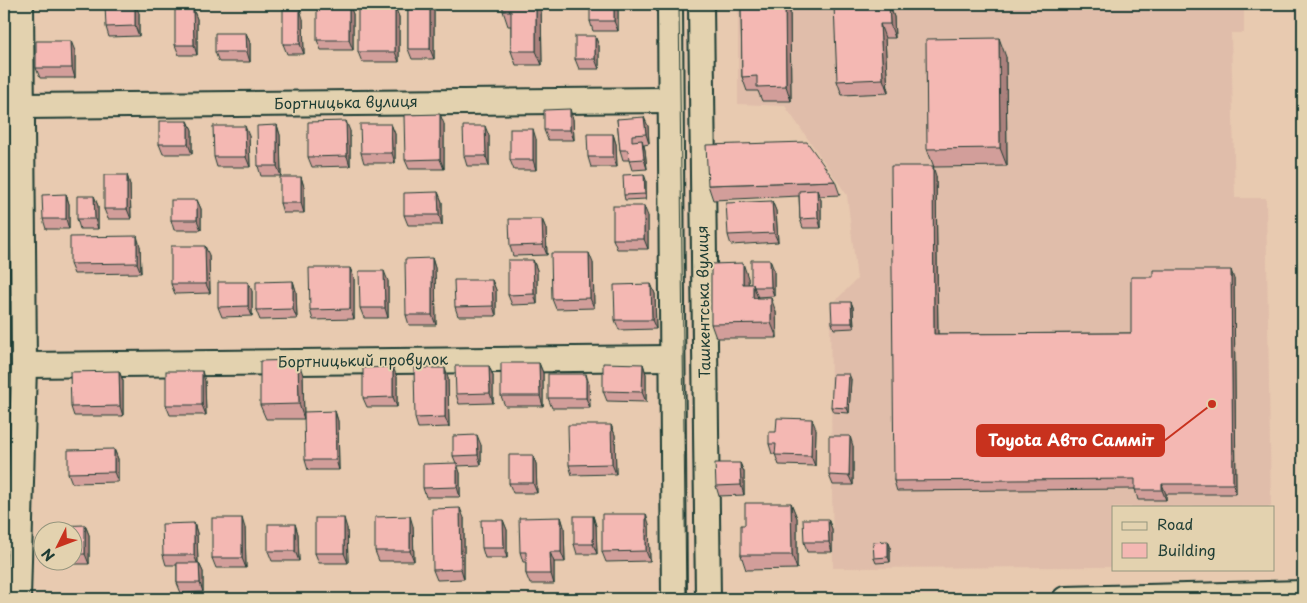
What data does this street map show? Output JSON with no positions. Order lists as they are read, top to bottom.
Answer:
{
  "streets": {
    "street": ["Бортницька вулиця", "Ташкентська вулиця", "Бортницький провулок"]
  },
  "crossings": [
    ["Бортницька вулиця", "Ташкентська вулиця"],
    ["Ташкентська вулиця", "Бортницький провулок"]
  ],
  "places": ["Toyota Авто Самміт"],
  "legend": ["Road", "Building"],
  "north": "bottom left"
}
